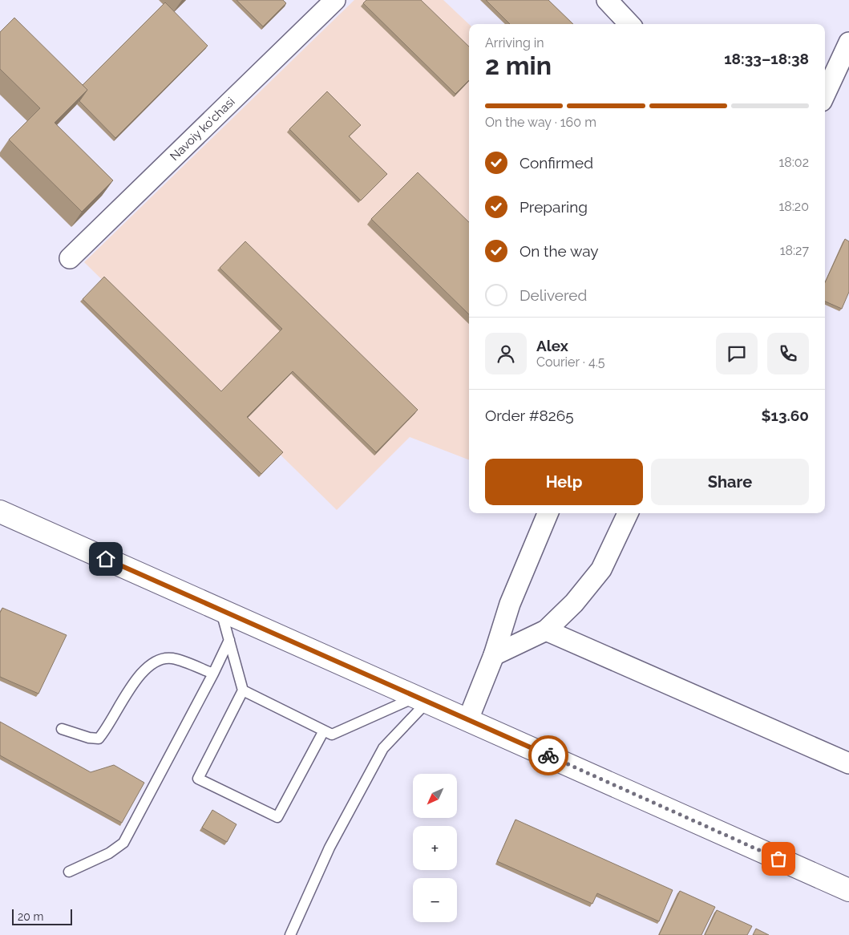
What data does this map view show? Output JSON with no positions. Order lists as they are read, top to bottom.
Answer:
{
  "streets": {
    "street": ["Navoiy ko'chasi"]
  },
  "scale_bar": "20 m",
  "north": "bottom left",
  "page": {
    "heading": ["2 min", "Arriving in", "18:33–18:38"],
    "panel": [
      "Alex",
      "Courier · 4.5",
      "Order #8265",
      "$13.60"
    ],
    "bar": "On the way · 160 m",
    "list": [
      ["Confirmed", "18:02"],
      ["Preparing", "18:20"],
      ["On the way", "18:27"],
      "Delivered"
    ],
    "buttons": ["Help", "Share"],
    "map_buttons": ["+", "−"],
    "scale": "20 m"
  }
}
